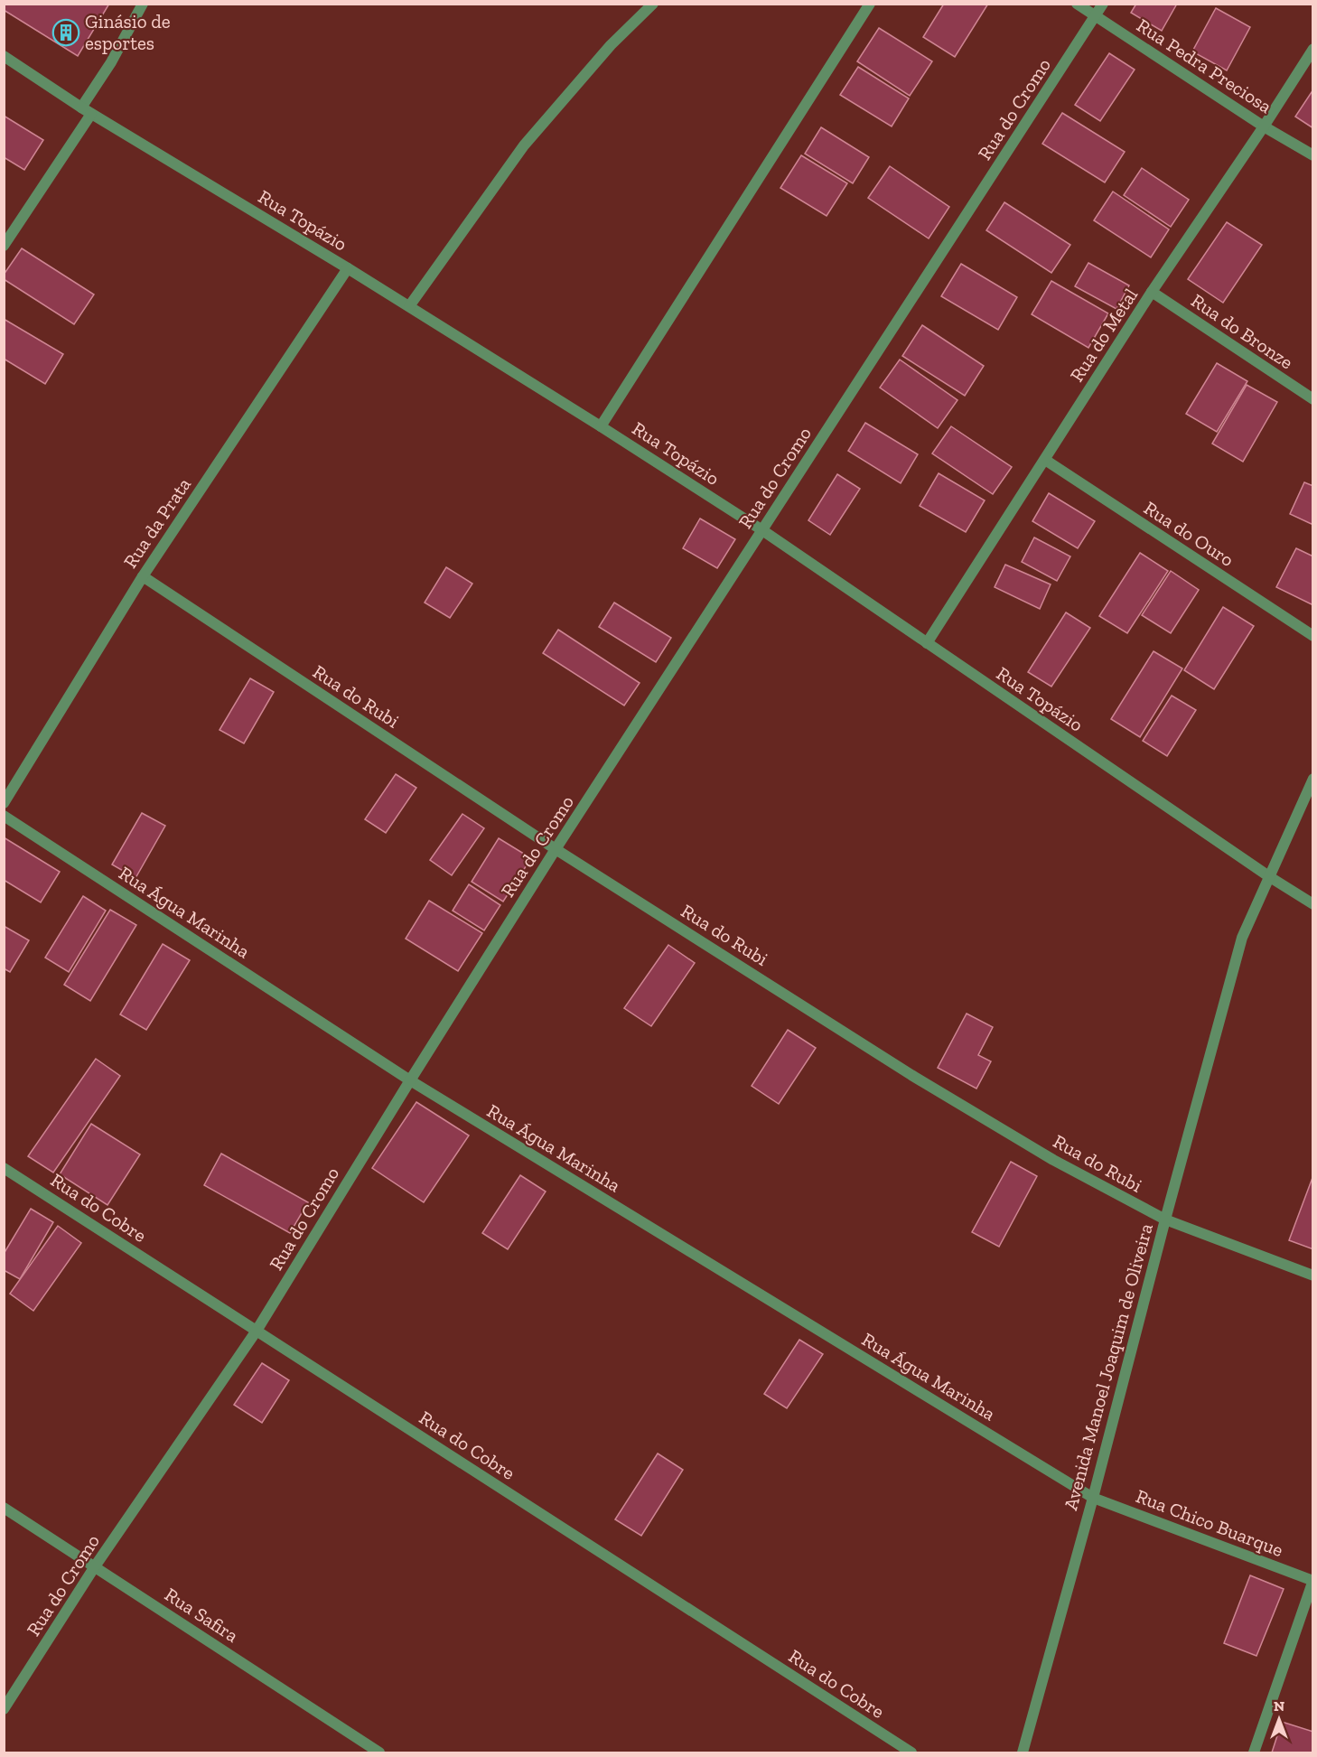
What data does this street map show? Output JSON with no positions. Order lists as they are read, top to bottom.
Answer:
{
  "streets": {
    "street": [
      "Rua Pedra Preciosa",
      "Rua do Cromo",
      "Rua Topázio",
      "Rua do Bronze",
      "Rua do Metal",
      "Rua da Prata",
      "Rua do Ouro",
      "Rua do Rubi",
      "Rua Água Marinha",
      "Rua do Cobre",
      "Avenida Manoel Joaquim de Oliveira",
      "Rua Chico Buarque",
      "Rua Safira"
    ]
  },
  "crossings": [
    ["Rua Pedra Preciosa", "Rua do Cromo"],
    ["Rua Pedra Preciosa", "Rua do Metal"],
    ["Rua do Cromo", "Rua Topázio"],
    ["Rua do Cromo", "Rua do Rubi"],
    ["Rua do Cromo", "Rua Água Marinha"],
    ["Rua do Cromo", "Rua do Cobre"],
    ["Rua do Cromo", "Rua Safira"],
    ["Rua Topázio", "Rua do Metal"],
    ["Rua Topázio", "Rua da Prata"],
    ["Rua Topázio", "Avenida Manoel Joaquim de Oliveira"],
    ["Rua do Bronze", "Rua do Metal"],
    ["Rua do Metal", "Rua do Ouro"],
    ["Rua da Prata", "Rua do Rubi"],
    ["Rua do Rubi", "Avenida Manoel Joaquim de Oliveira"],
    ["Rua Água Marinha", "Avenida Manoel Joaquim de Oliveira"],
    ["Rua Água Marinha", "Rua Chico Buarque"],
    ["Avenida Manoel Joaquim de Oliveira", "Rua Chico Buarque"]
  ],
  "places": {
    "building": ["Ginásio de esportes"]
  },
  "north": "top"
}
